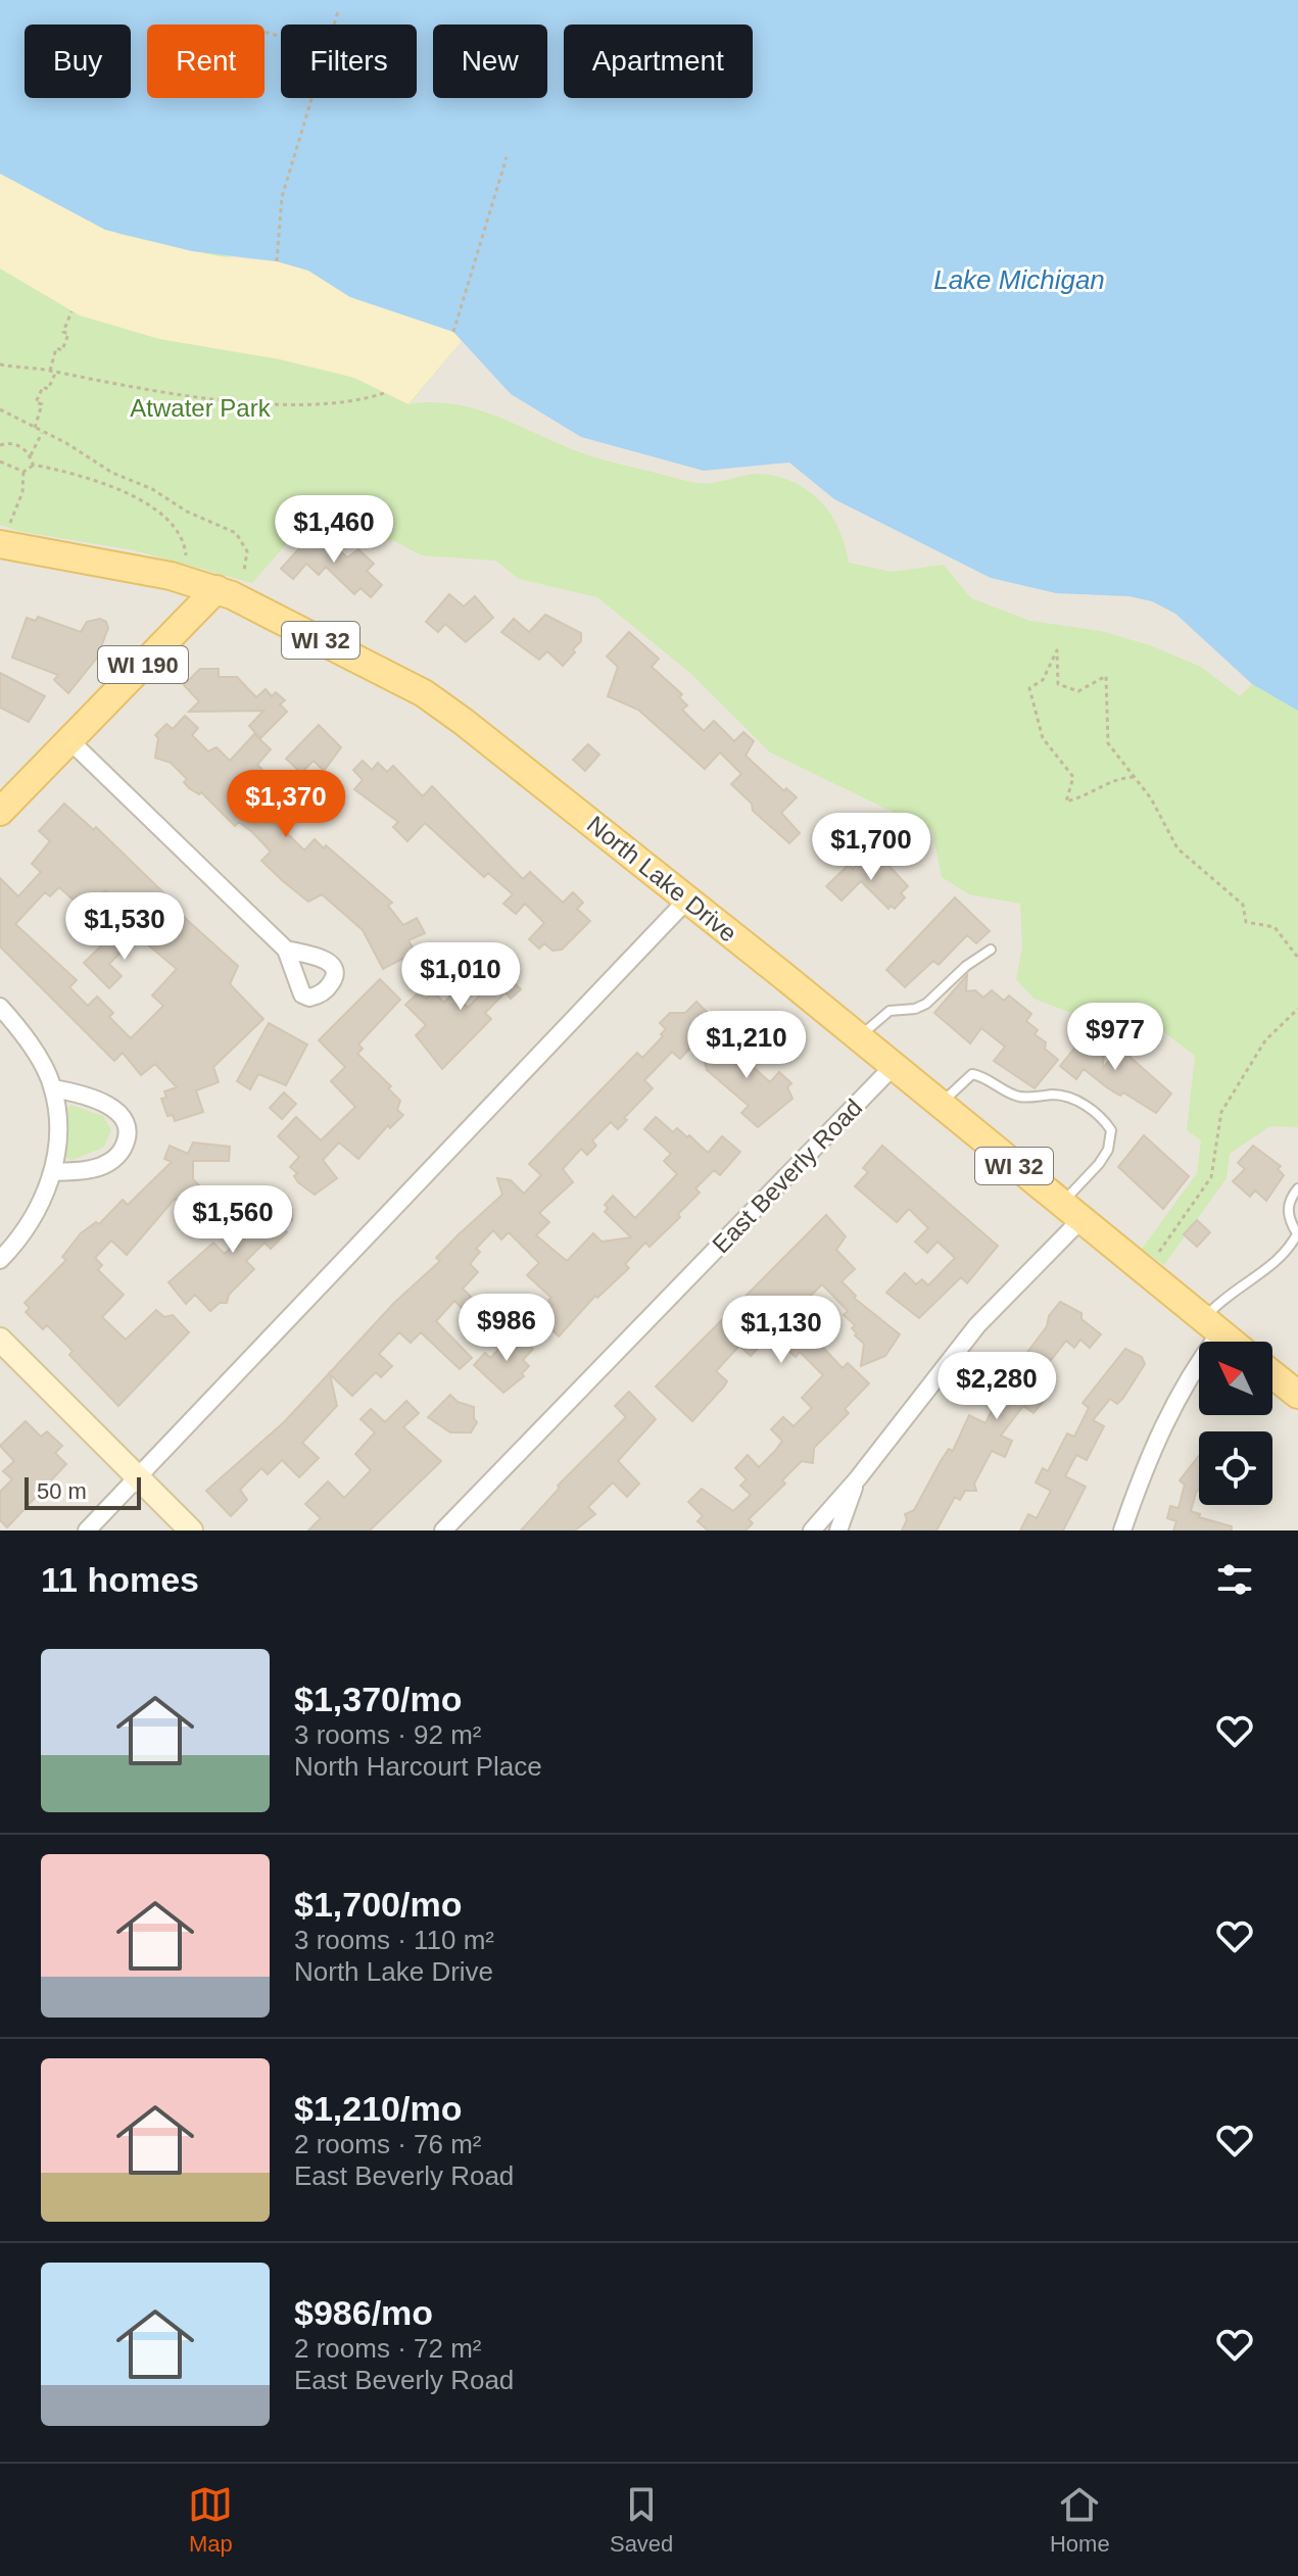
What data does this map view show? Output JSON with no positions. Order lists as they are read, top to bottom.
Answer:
{
  "streets": {
    "main road": ["WI 32", "WI 190", "North Lake Drive"],
    "street": ["East Beverly Road"]
  },
  "crossings": [
    ["WI 190", "North Lake Drive"],
    ["North Lake Drive", "East Beverly Road"]
  ],
  "water": ["Lake Michigan"],
  "parks": ["Atwater Park"],
  "scale_bar": "50 m",
  "north": "top left",
  "page": {
    "chip": [
      "Buy",
      "Rent",
      "Filters",
      "New",
      "Apartment"
    ],
    "price": [
      "$1,460",
      "$1,370",
      "$1,700",
      "$1,530",
      "$1,010",
      "$977",
      "$1,210",
      "$1,560",
      "$986",
      "$1,130",
      "$2,280"
    ],
    "scale": "50 m",
    "heading": "11 homes",
    "list": [
      {
        "name": "$1,370/mo",
        "note": "3 rooms · 92 m² · North Harcourt Place"
      },
      {
        "name": "$1,700/mo",
        "note": "3 rooms · 110 m² · North Lake Drive"
      },
      {
        "name": "$1,210/mo",
        "note": "2 rooms · 76 m² · East Beverly Road"
      },
      {
        "name": "$986/mo",
        "note": "2 rooms · 72 m² · East Beverly Road"
      }
    ],
    "tabs": ["Map", "Saved", "Home"]
  }
}
